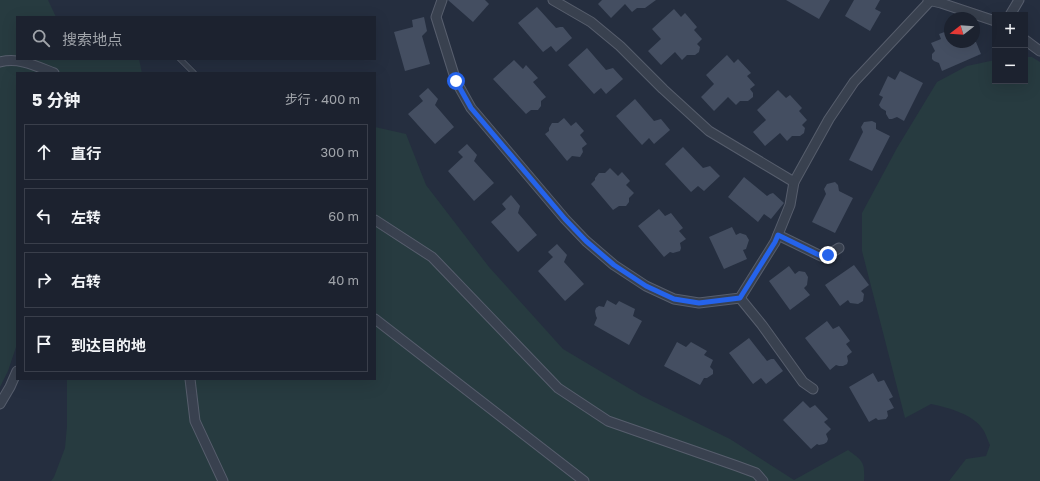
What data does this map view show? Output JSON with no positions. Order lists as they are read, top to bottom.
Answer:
{
  "north": "left",
  "page": {
    "map_buttons": ["+", "−"],
    "search": "搜索地点",
    "heading": ["5 分钟", "步行 · 400 m"],
    "list": [
      ["直行", "300 m"],
      ["左转", "60 m"],
      ["右转", "40 m"],
      "到达目的地"
    ]
  }
}
